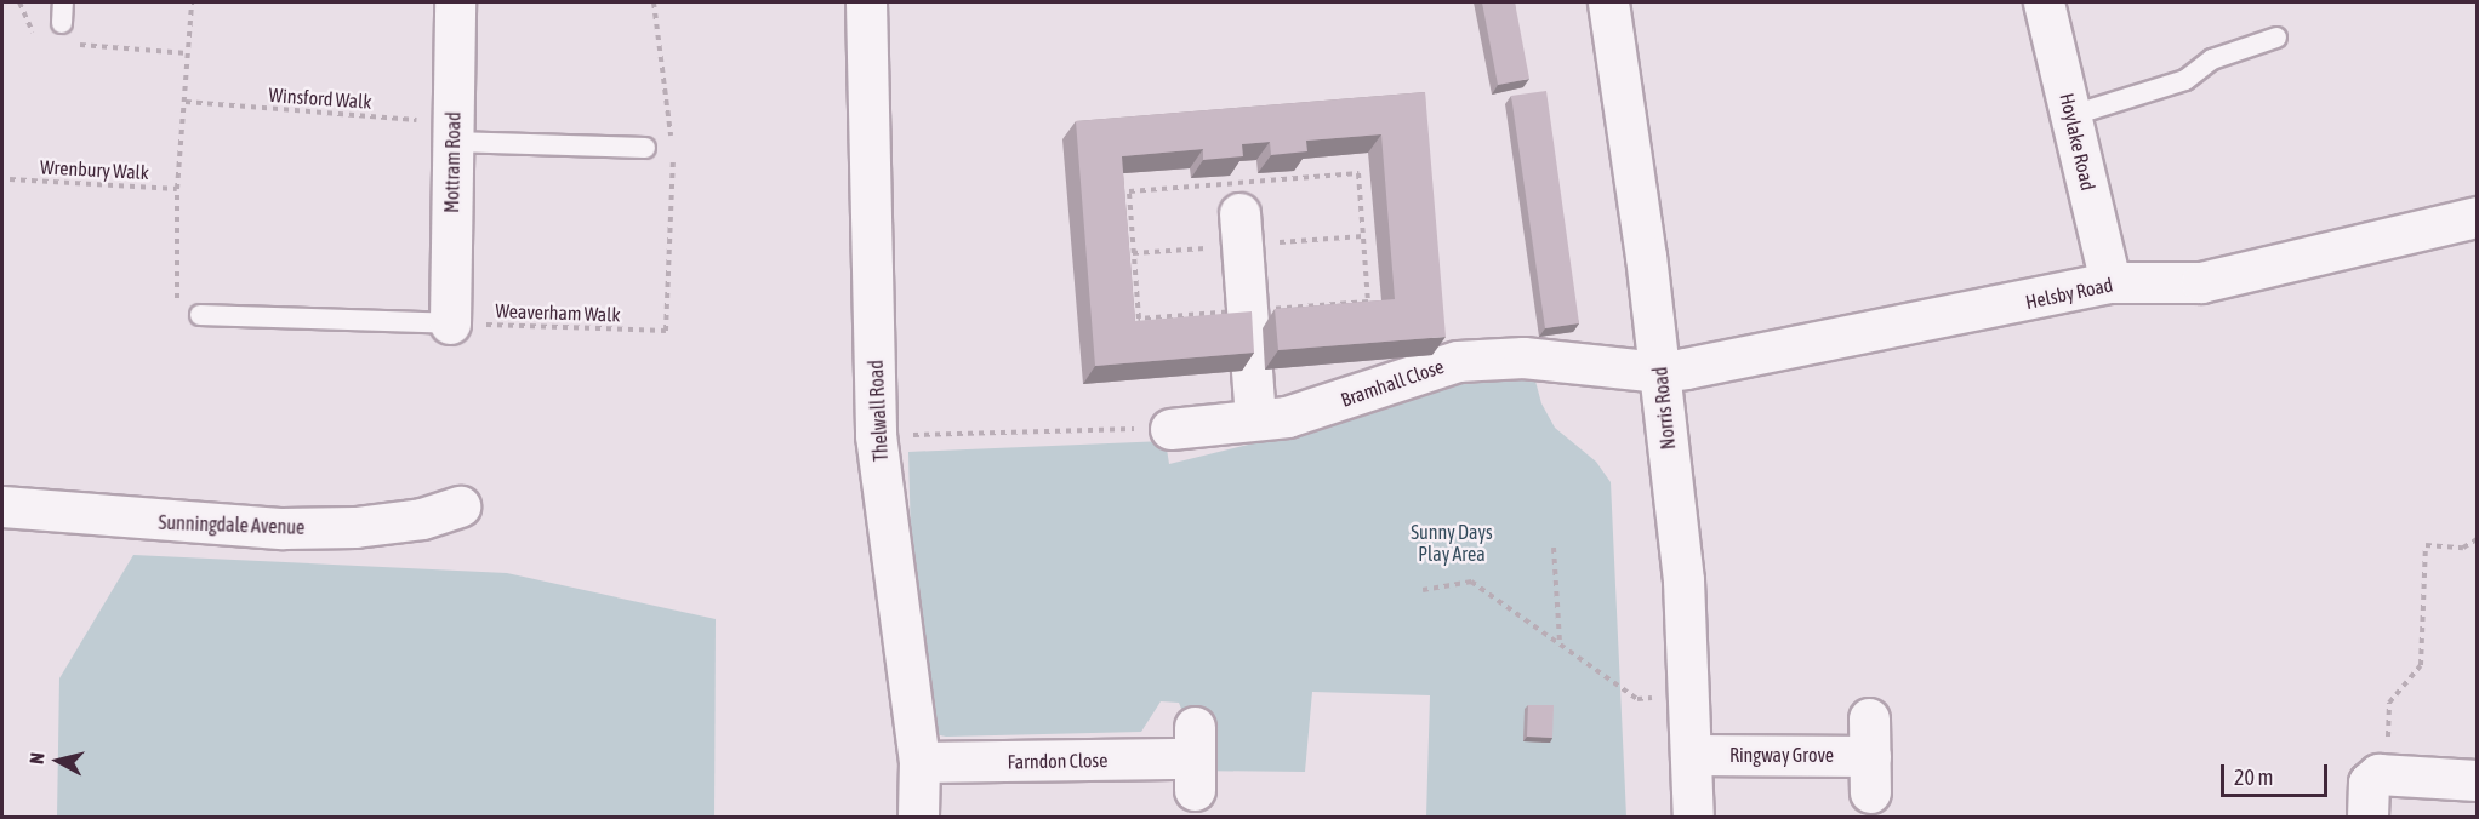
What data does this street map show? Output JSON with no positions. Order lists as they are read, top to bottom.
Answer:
{
  "streets": {
    "street": [
      "Hoylake Road",
      "Mottram Road",
      "Helsby Road",
      "Bramhall Close",
      "Norris Road",
      "Thelwall Road",
      "Sunningdale Avenue",
      "Ringway Grove",
      "Farndon Close"
    ],
    "path": ["Winsford Walk", "Wrenbury Walk", "Weaverham Walk"]
  },
  "crossings": [
    ["Winsford Walk", "Mottram Road"],
    ["Hoylake Road", "Helsby Road"],
    ["Mottram Road", "Weaverham Walk"],
    ["Helsby Road", "Bramhall Close"],
    ["Helsby Road", "Norris Road"],
    ["Bramhall Close", "Norris Road"],
    ["Norris Road", "Ringway Grove"],
    ["Thelwall Road", "Farndon Close"]
  ],
  "parks": ["Sunny Days Play Area"],
  "scale_bar": "20 m",
  "north": "left"
}
